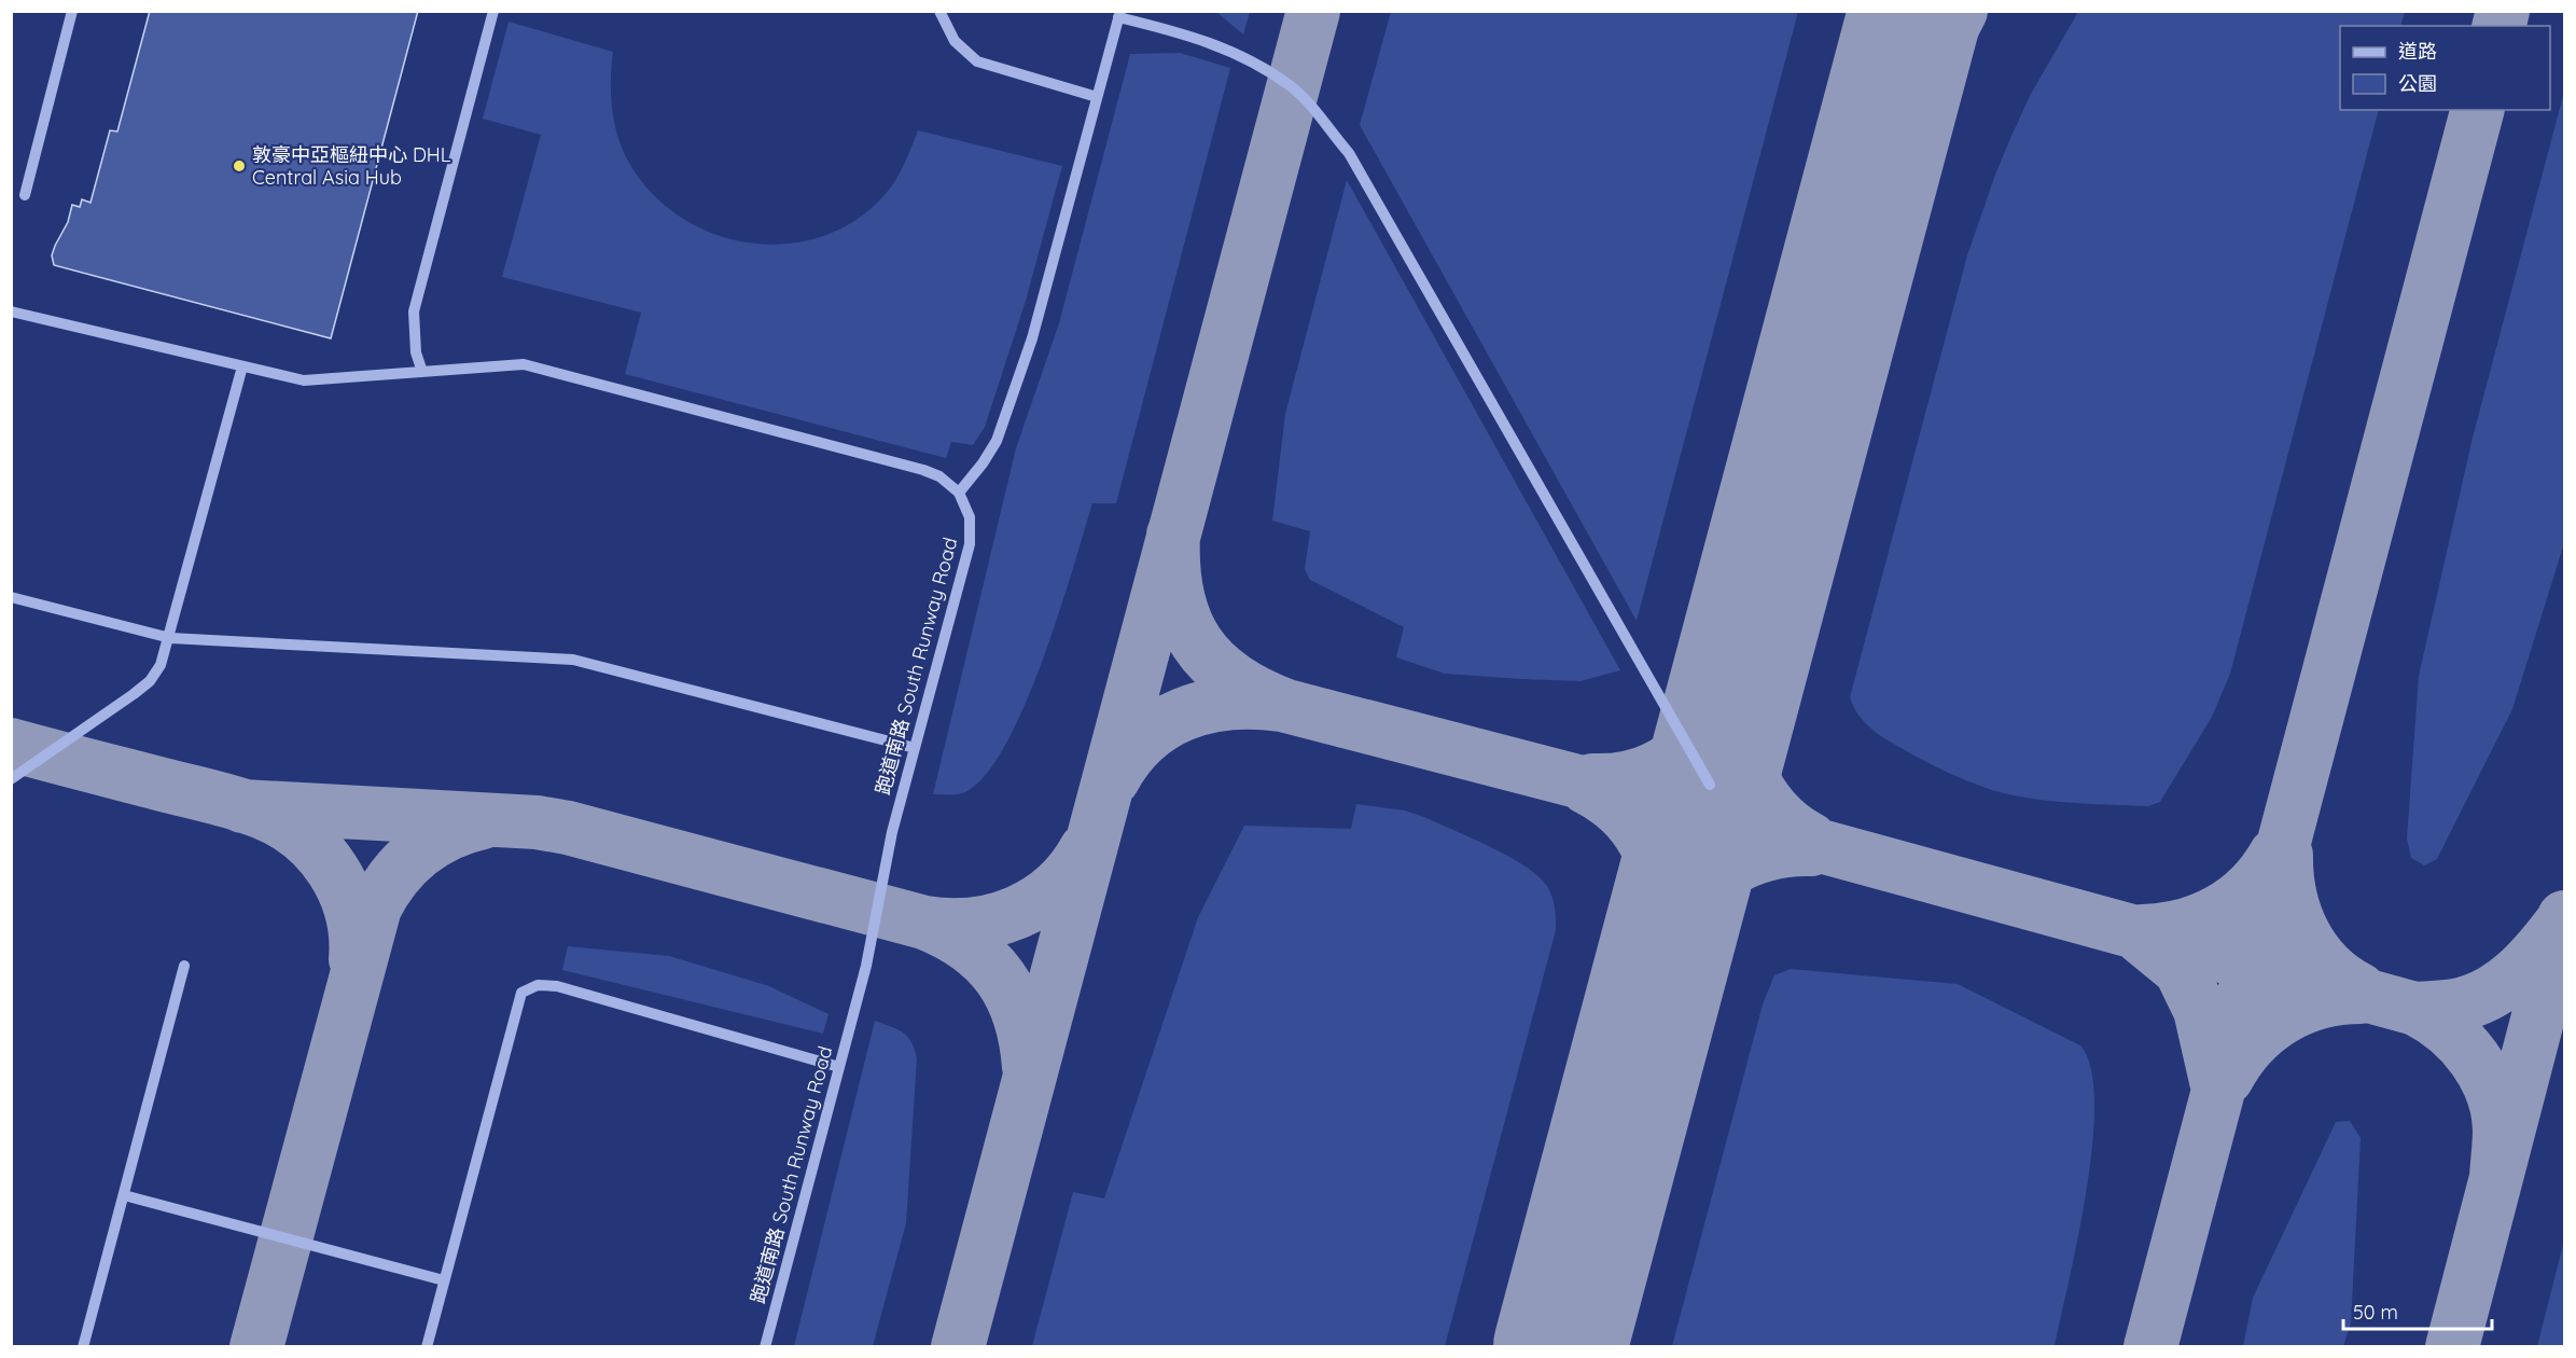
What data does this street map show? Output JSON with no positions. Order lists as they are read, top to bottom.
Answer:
{
  "streets": {
    "lane": ["跑道南路 South Runway Road"]
  },
  "places": ["敦豪中亞樞紐中心 DHL Central Asia Hub"],
  "legend": ["道路", "公園"],
  "scale_bar": "50 m"
}
